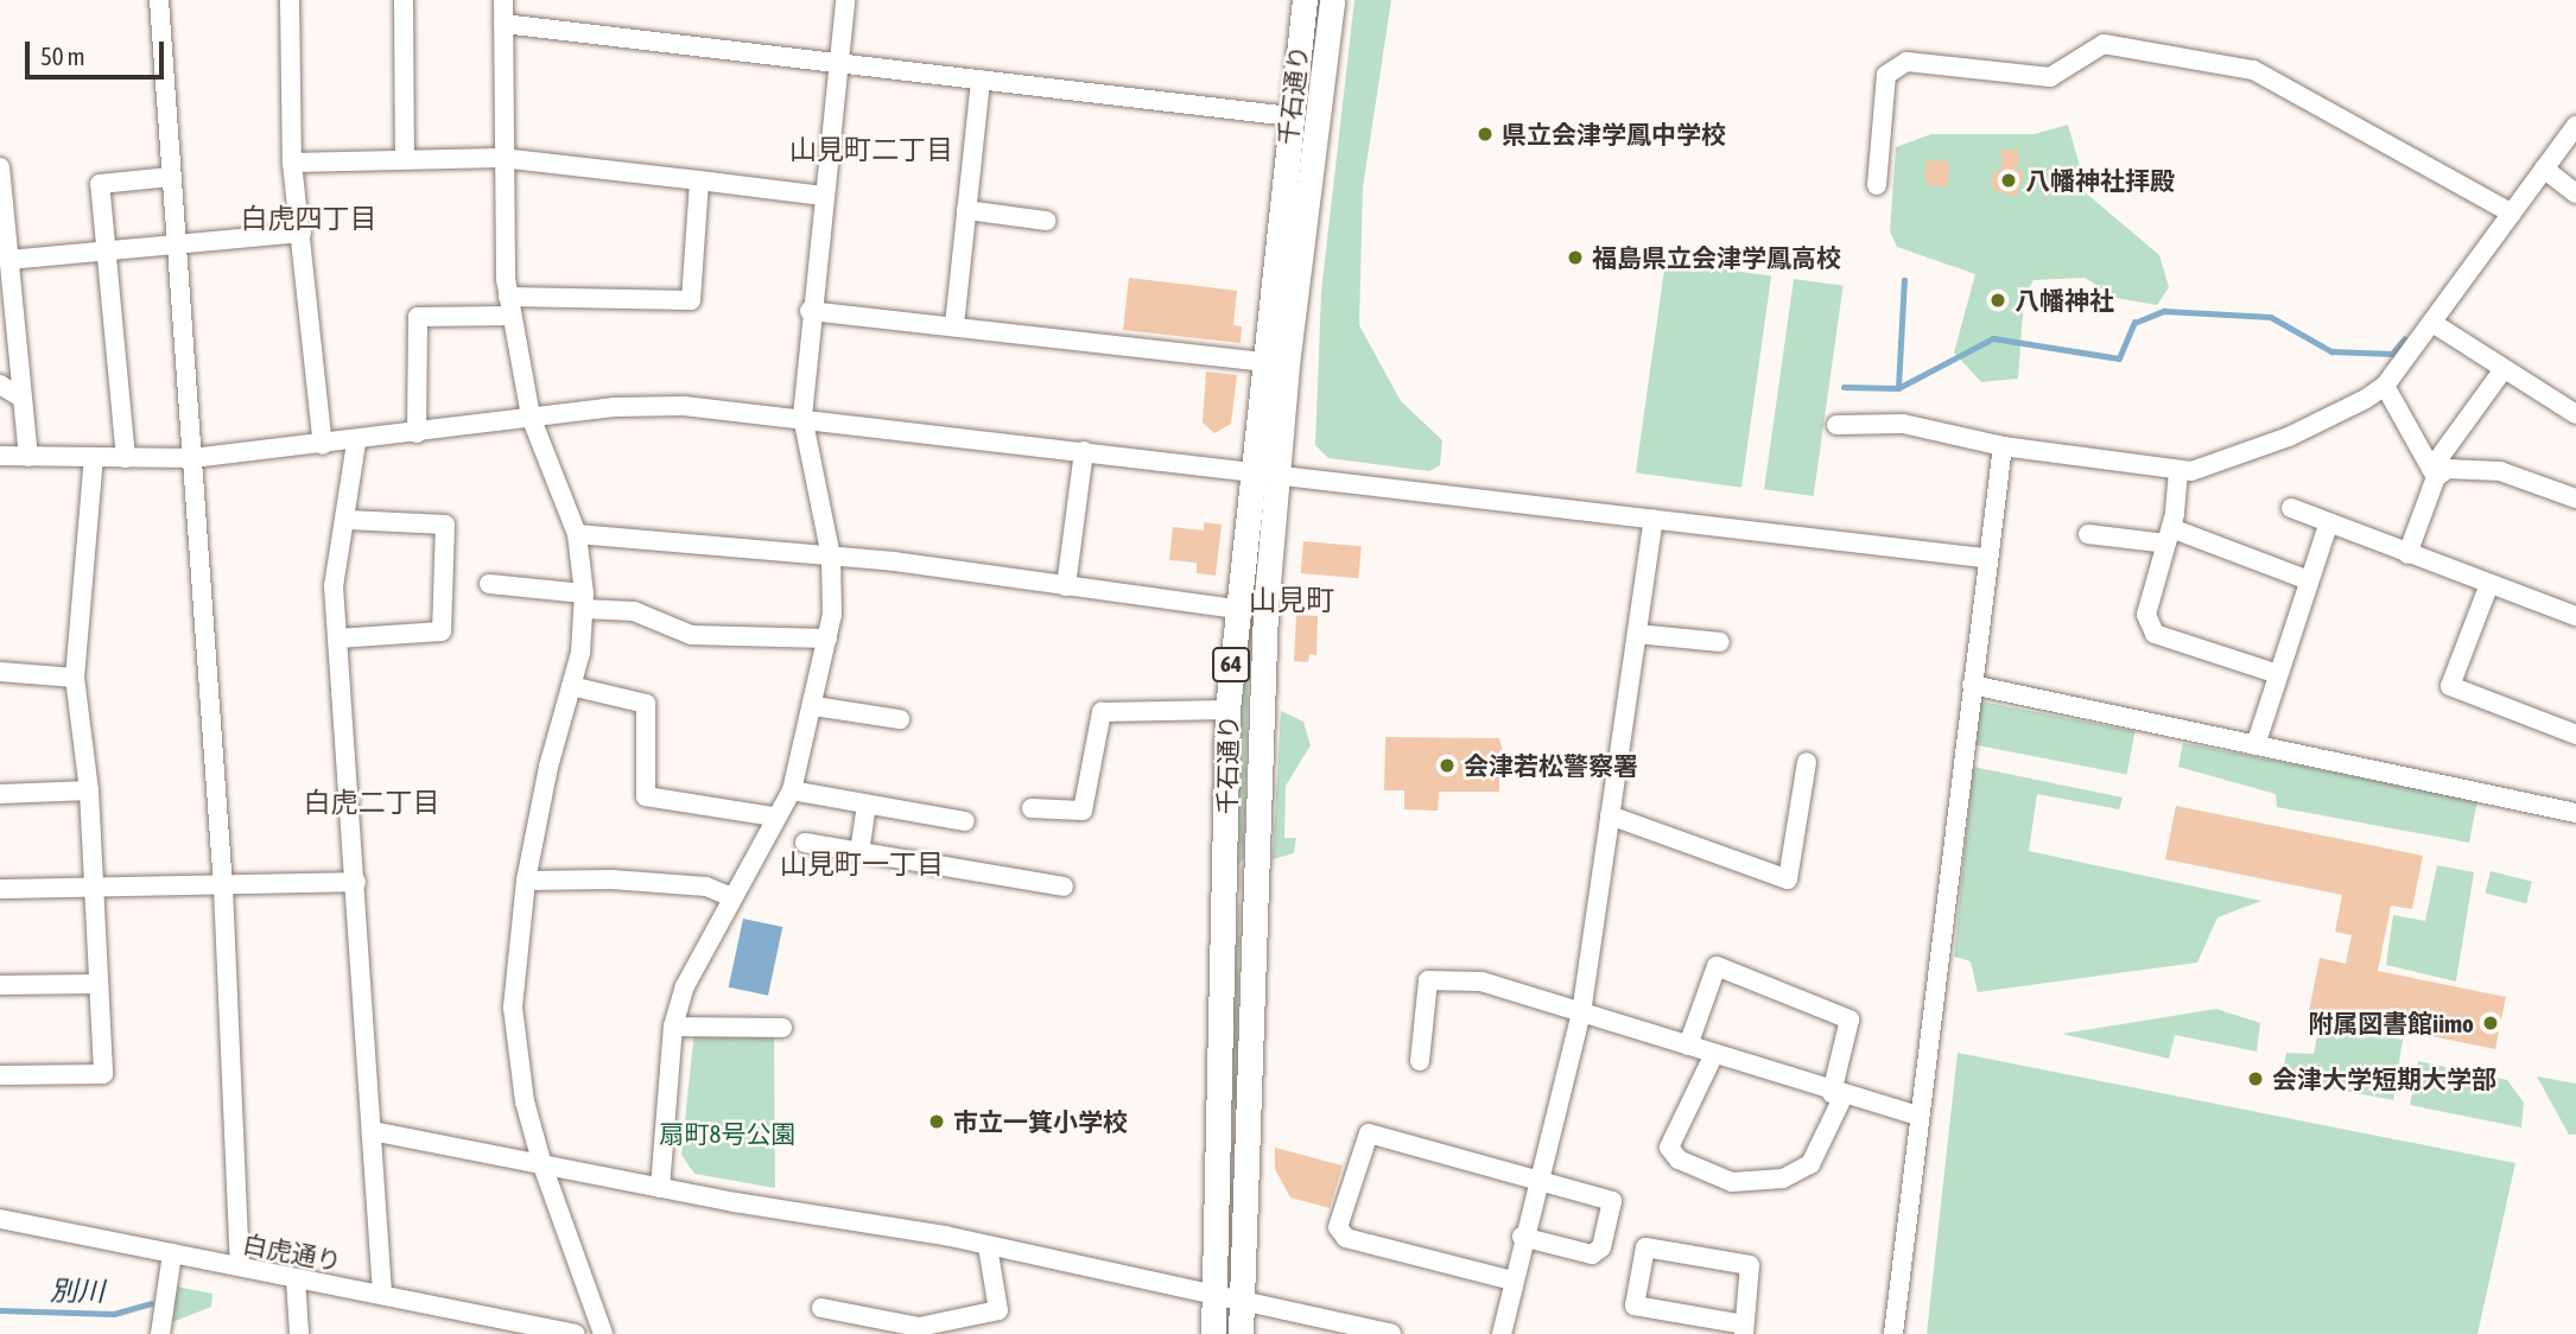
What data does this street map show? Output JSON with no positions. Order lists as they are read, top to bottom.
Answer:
{
  "streets": {
    "main road": ["千石通り", "64"],
    "street": ["白虎通り"]
  },
  "districts": [
    "山見町二丁目",
    "白虎四丁目",
    "山見町",
    "白虎二丁目",
    "山見町一丁目"
  ],
  "water": ["別川"],
  "parks": ["扇町8号公園"],
  "places": [
    "県立会津学鳳中学校",
    "八幡神社拝殿",
    "福島県立会津学鳳高校",
    "八幡神社",
    "会津若松警察署",
    "附属図書館iimo",
    "会津大学短期大学部",
    "市立一箕小学校"
  ],
  "scale_bar": "50 m"
}
